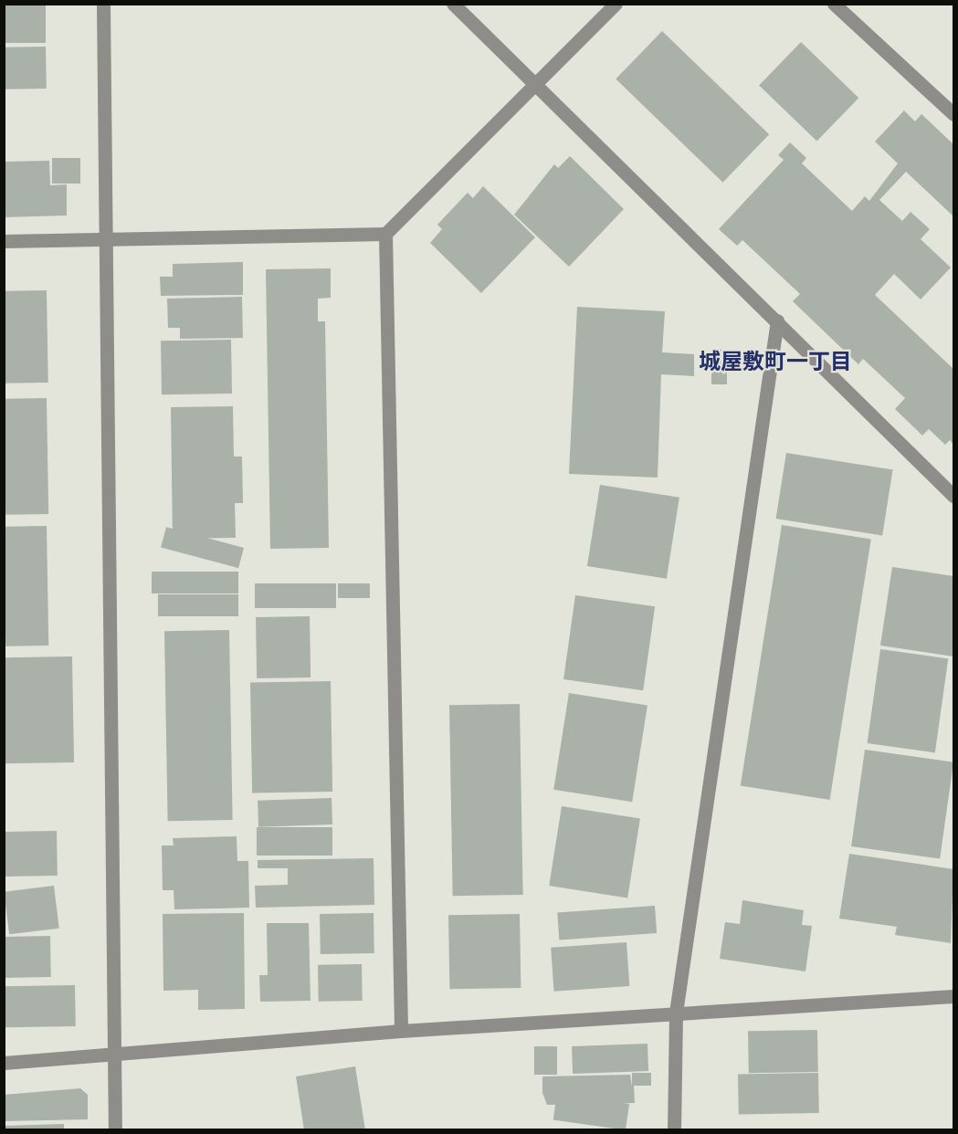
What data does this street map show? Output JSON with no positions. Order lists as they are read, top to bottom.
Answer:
{
  "districts": ["城屋敷町一丁目"]
}
